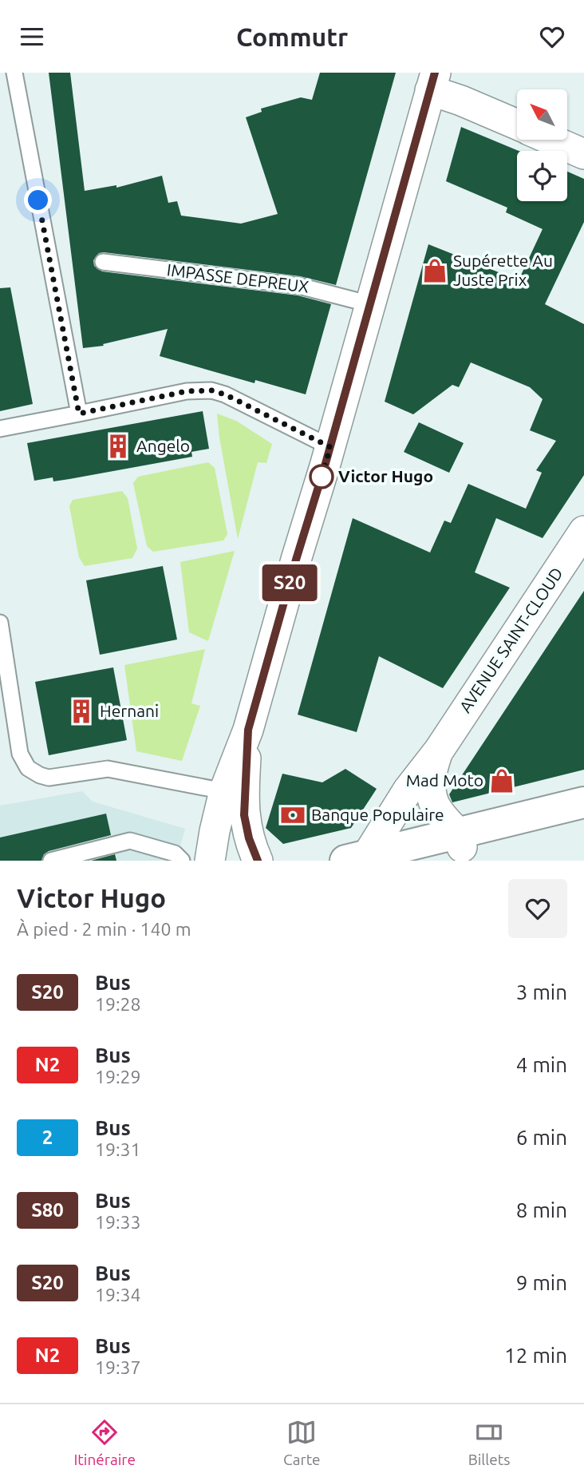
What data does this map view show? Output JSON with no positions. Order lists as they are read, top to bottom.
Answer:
{
  "streets": {
    "street": ["AVENUE SAINT-CLOUD"],
    "lane": ["IMPASSE DEPREUX"]
  },
  "places": {
    "shop": ["Supérette Au Juste Prix", "Mad Moto"],
    "building": ["Angelo", "Hernani"],
    "other": ["Victor Hugo"],
    "bank": ["Banque Populaire"]
  },
  "lines": ["bus line S20"],
  "north": "top left",
  "page": {
    "header": "Commutr",
    "on_map": "S20",
    "heading": ["Victor Hugo", "À pied · 2 min · 140 m"],
    "list": [
      {
        "mark": "S20",
        "name": "Bus",
        "note": "19:28",
        "value": "3 min"
      },
      {
        "mark": "N2",
        "name": "Bus",
        "note": "19:29",
        "value": "4 min"
      },
      {
        "mark": "2",
        "name": "Bus",
        "note": "19:31",
        "value": "6 min"
      },
      {
        "mark": "S80",
        "name": "Bus",
        "note": "19:33",
        "value": "8 min"
      },
      {
        "mark": "S20",
        "name": "Bus",
        "note": "19:34",
        "value": "9 min"
      },
      {
        "mark": "N2",
        "name": "Bus",
        "note": "19:37",
        "value": "12 min"
      }
    ],
    "tabs": ["Itinéraire", "Carte", "Billets"]
  }
}
